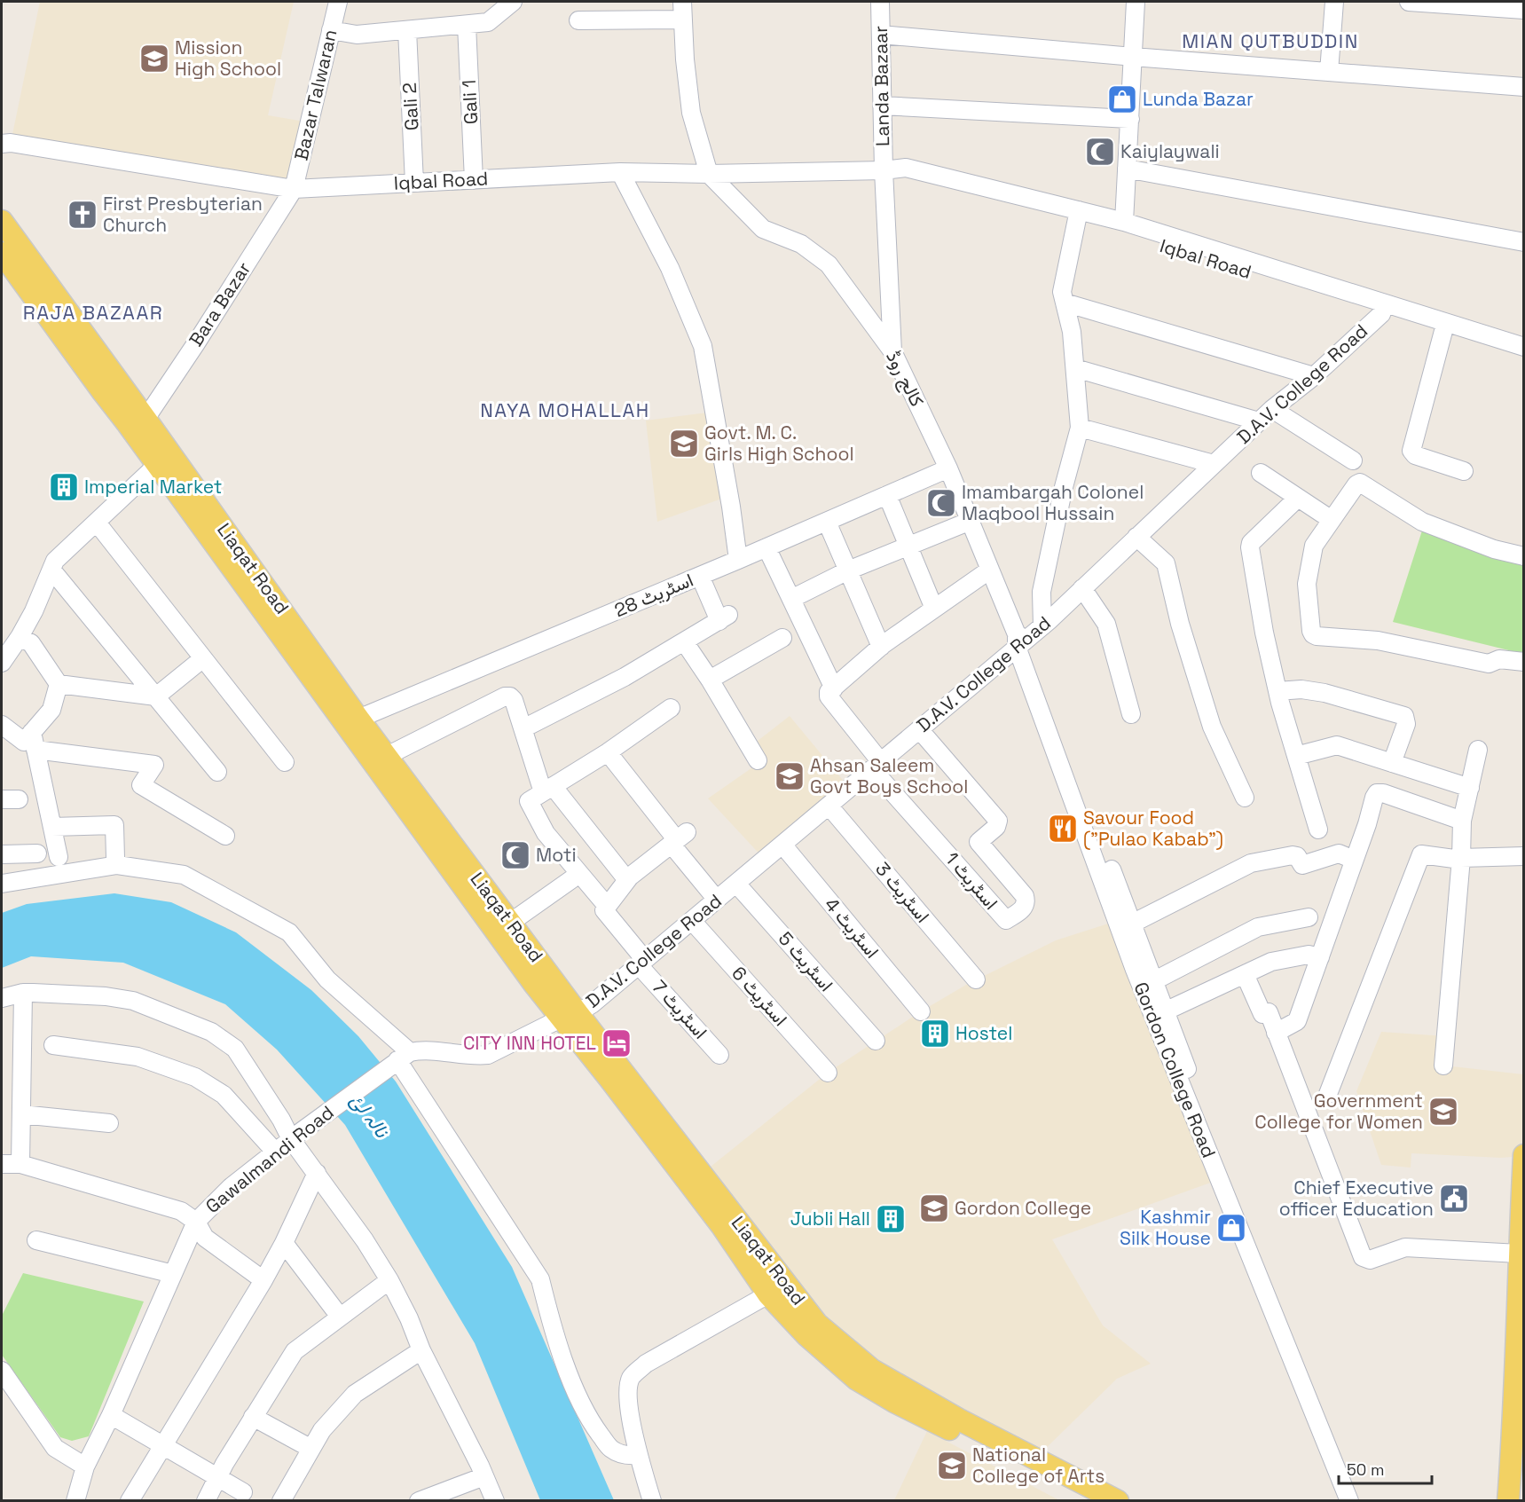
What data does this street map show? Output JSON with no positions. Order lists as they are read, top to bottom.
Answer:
{
  "streets": {
    "main road": ["Liaqat Road"],
    "street": [
      "Landa Bazaar",
      "Bazar Talwaran",
      "Gali 1",
      "Gali 2",
      "Iqbal Road",
      "Bara Bazar",
      "کالج روڈ",
      "D.A.V. College Road",
      "اسٹریٹ 28",
      "اسٹریٹ 1",
      "اسٹریٹ 3",
      "اسٹریٹ 4",
      "اسٹریٹ 5",
      "اسٹریٹ 6",
      "اسٹریٹ 7",
      "Gordon College Road",
      "Gawalmandi Road"
    ]
  },
  "crossings": [
    ["Landa Bazaar", "Iqbal Road"],
    ["Landa Bazaar", "کالج روڈ"],
    ["Bazar Talwaran", "Iqbal Road"],
    ["Bazar Talwaran", "Bara Bazar"],
    ["Gali 1", "Iqbal Road"],
    ["Gali 2", "Iqbal Road"],
    ["Iqbal Road", "Bara Bazar"],
    ["Iqbal Road", "کالج روڈ"],
    ["Iqbal Road", "D.A.V. College Road"],
    ["Bara Bazar", "Liaqat Road"],
    ["کالج روڈ", "D.A.V. College Road"],
    ["کالج روڈ", "اسٹریٹ 28"],
    ["کالج روڈ", "Gordon College Road"],
    ["D.A.V. College Road", "Liaqat Road"],
    ["D.A.V. College Road", "اسٹریٹ 1"],
    ["D.A.V. College Road", "اسٹریٹ 3"],
    ["D.A.V. College Road", "اسٹریٹ 4"],
    ["D.A.V. College Road", "اسٹریٹ 5"],
    ["D.A.V. College Road", "اسٹریٹ 6"],
    ["D.A.V. College Road", "اسٹریٹ 7"],
    ["D.A.V. College Road", "Gordon College Road"],
    ["Liaqat Road", "اسٹریٹ 28"]
  ],
  "districts": ["MIAN QUTBUDDIN", "RAJA BAZAAR", "NAYA MOHALLAH"],
  "water": ["نالہ لئ"],
  "places": {
    "school or university": [
      "Mission High School",
      "Govt. M. C. Girls High School",
      "Ahsan Saleem Govt Boys School",
      "Government College for Women",
      "Gordon College",
      "National College of Arts"
    ],
    "shop": ["Lunda Bazar", "Kashmir Silk House"],
    "mosque": ["Kaiylaywali", "Imambargah Colonel Maqbool Hussain", "Moti"],
    "church": ["First Presbyterian Church"],
    "building": ["Imperial Market", "Hostel", "Jubli Hall"],
    "restaurant": ["Savour Food (\"Pulao Kabab\")"],
    "hotel": ["CITY INN HOTEL"],
    "public building": ["Chief Executive officer Education"]
  },
  "scale_bar": "50 m"
}
